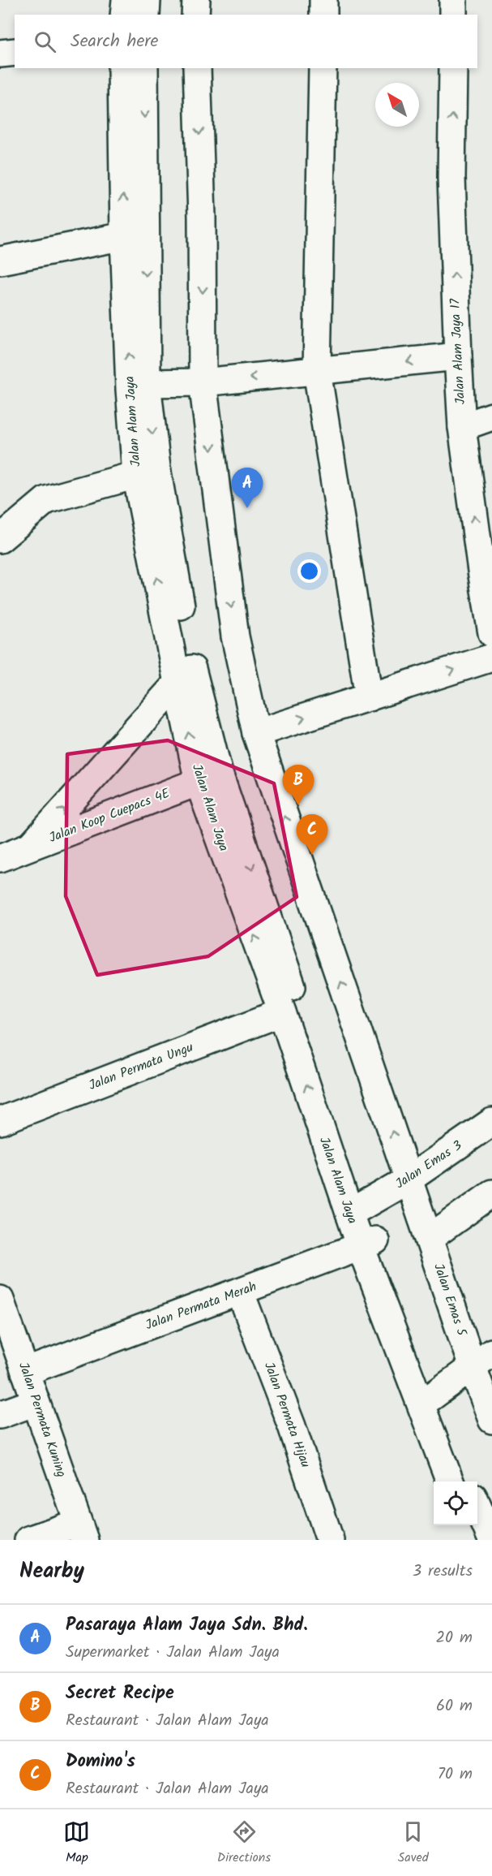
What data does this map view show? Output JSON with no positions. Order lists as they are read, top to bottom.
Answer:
{
  "streets": {
    "street": [
      "Jalan Alam Jaya 17",
      "Jalan Alam Jaya",
      "Jalan Koop Cuepacs 4E",
      "Jalan Permata Ungu",
      "Jalan Emas 3",
      "Jalan Emas 5",
      "Jalan Permata Merah",
      "Jalan Permata Hijau",
      "Jalan Permata Kuning"
    ]
  },
  "crossings": [
    ["Jalan Alam Jaya", "Jalan Koop Cuepacs 4E"],
    ["Jalan Alam Jaya", "Jalan Permata Ungu"],
    ["Jalan Alam Jaya", "Jalan Emas 3"],
    ["Jalan Alam Jaya", "Jalan Permata Merah"],
    ["Jalan Emas 3", "Jalan Emas 5"],
    ["Jalan Permata Merah", "Jalan Permata Hijau"],
    ["Jalan Permata Merah", "Jalan Permata Kuning"]
  ],
  "north": "top left",
  "page": {
    "search": "Search here",
    "pins": ["A", "B", "C"],
    "heading": ["Nearby", "3 results"],
    "list": [
      {
        "mark": "A",
        "name": "Pasaraya Alam Jaya Sdn. Bhd.",
        "note": "Supermarket · Jalan Alam Jaya",
        "value": "20 m"
      },
      {
        "mark": "B",
        "name": "Secret Recipe",
        "note": "Restaurant · Jalan Alam Jaya",
        "value": "60 m"
      },
      {
        "mark": "C",
        "name": "Domino's",
        "note": "Restaurant · Jalan Alam Jaya",
        "value": "70 m"
      }
    ],
    "nav": ["Map", "Directions", "Saved"]
  }
}
